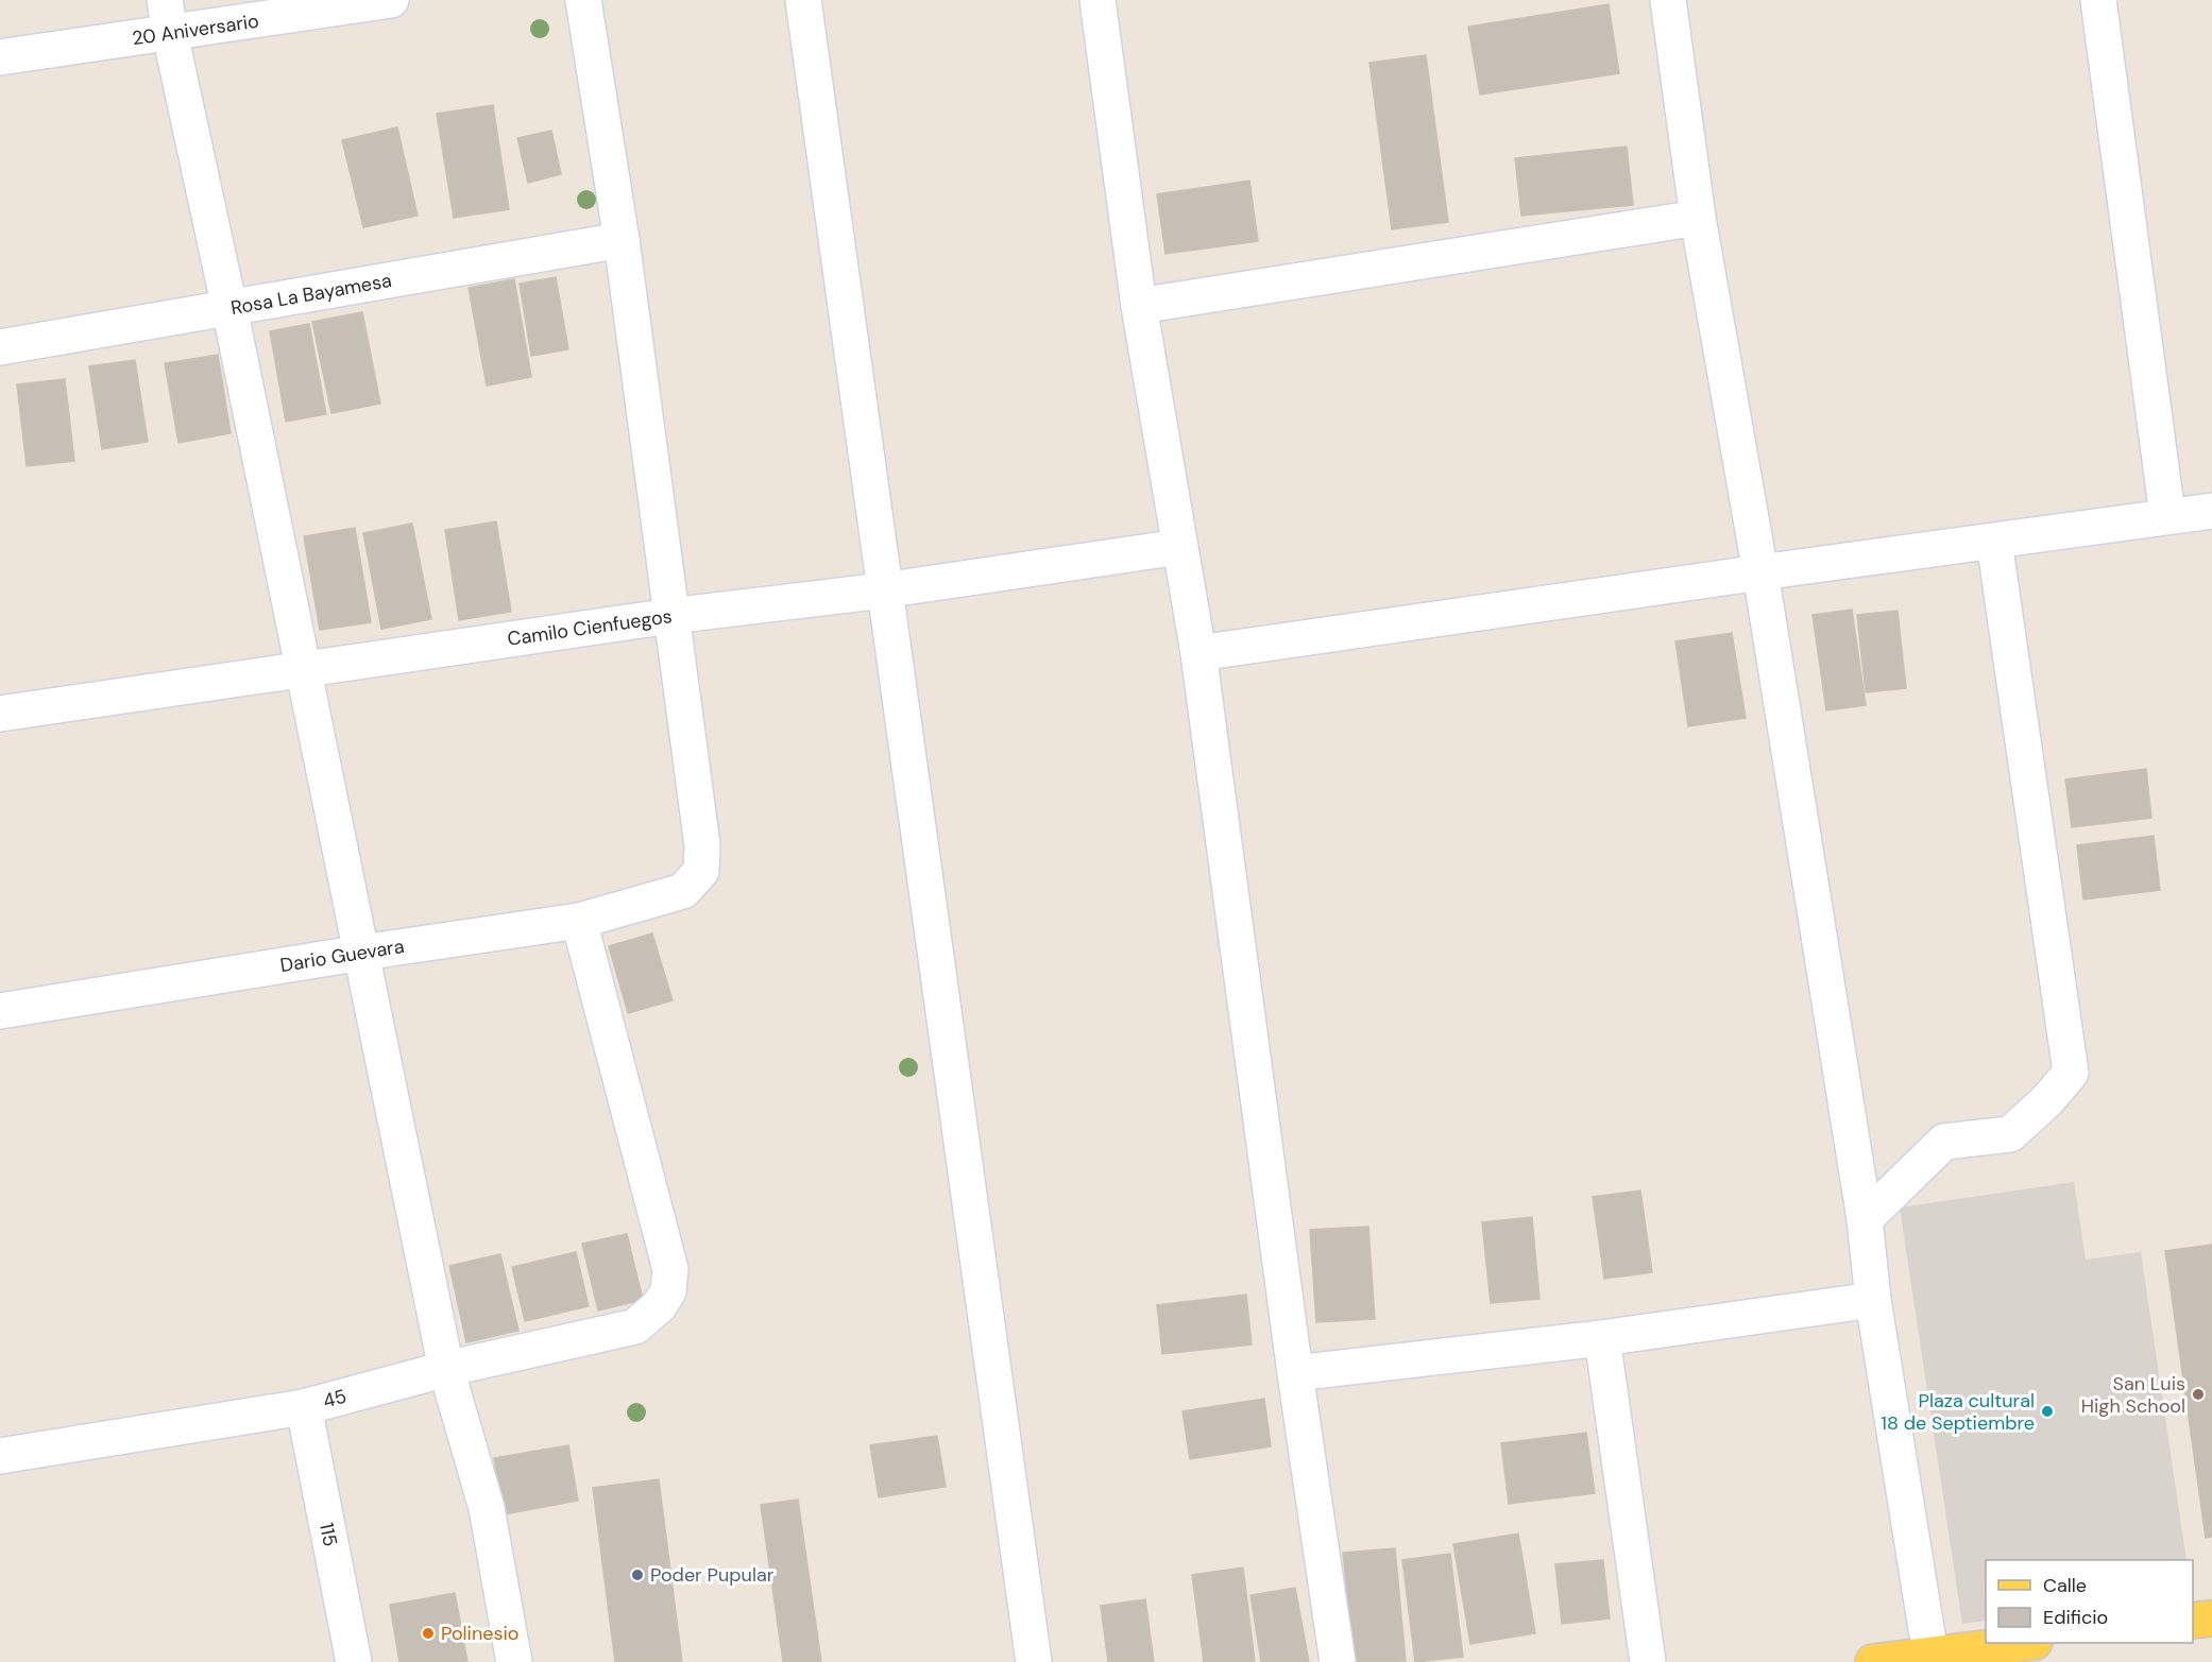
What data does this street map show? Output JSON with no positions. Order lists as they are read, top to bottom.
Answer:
{
  "streets": {
    "street": [
      "20 Aniversario",
      "Rosa La Bayamesa",
      "Camilo Cienfuegos",
      "Dario Guevara",
      "45",
      "115"
    ]
  },
  "crossings": [
    ["Camilo Cienfuegos", "Dario Guevara"],
    ["Dario Guevara", "45"],
    ["45", "115"]
  ],
  "places": [
    "San Luis High School",
    "Plaza cultural 18 de Septiembre",
    "Poder Pupular",
    "Polinesio"
  ],
  "legend": ["Calle", "Edificio"]
}
